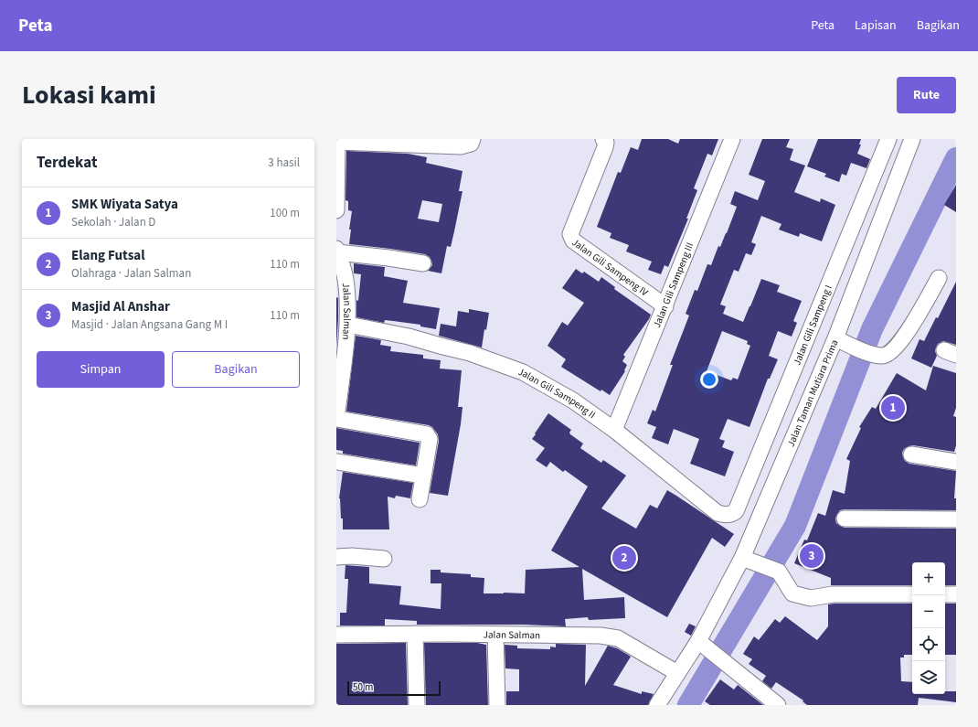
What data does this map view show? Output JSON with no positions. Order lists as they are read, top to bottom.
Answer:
{
  "streets": {
    "street": [
      "Jalan Gili Sampeng IV",
      "Jalan Gili Sampeng III",
      "Jalan Salman",
      "Jalan Gili Sampeng I",
      "Jalan Taman Mutiara Prima",
      "Jalan Gili Sampeng II"
    ]
  },
  "crossings": [
    ["Jalan Gili Sampeng IV", "Jalan Gili Sampeng III"],
    ["Jalan Gili Sampeng III", "Jalan Gili Sampeng II"],
    ["Jalan Salman", "Jalan Taman Mutiara Prima"],
    ["Jalan Salman", "Jalan Gili Sampeng II"],
    ["Jalan Gili Sampeng I", "Jalan Gili Sampeng II"]
  ],
  "scale_bar": "50 m",
  "page": {
    "header": "Peta",
    "nav": ["Peta", "Lapisan", "Bagikan"],
    "title": "Lokasi kami",
    "buttons": [
      "Rute",
      ["Simpan", "Bagikan"]
    ],
    "heading": ["Terdekat", "3 hasil"],
    "list": [
      {
        "mark": "1",
        "name": "SMK Wiyata Satya",
        "note": "Sekolah · Jalan D",
        "value": "100 m"
      },
      {
        "mark": "2",
        "name": "Elang Futsal",
        "note": "Olahraga · Jalan Salman",
        "value": "110 m"
      },
      {
        "mark": "3",
        "name": "Masjid Al Anshar",
        "note": "Masjid · Jalan Angsana Gang M I",
        "value": "110 m"
      }
    ],
    "pins": ["1", "3", "2"],
    "map_buttons": ["+", "−"],
    "scale": "50 m"
  }
}
